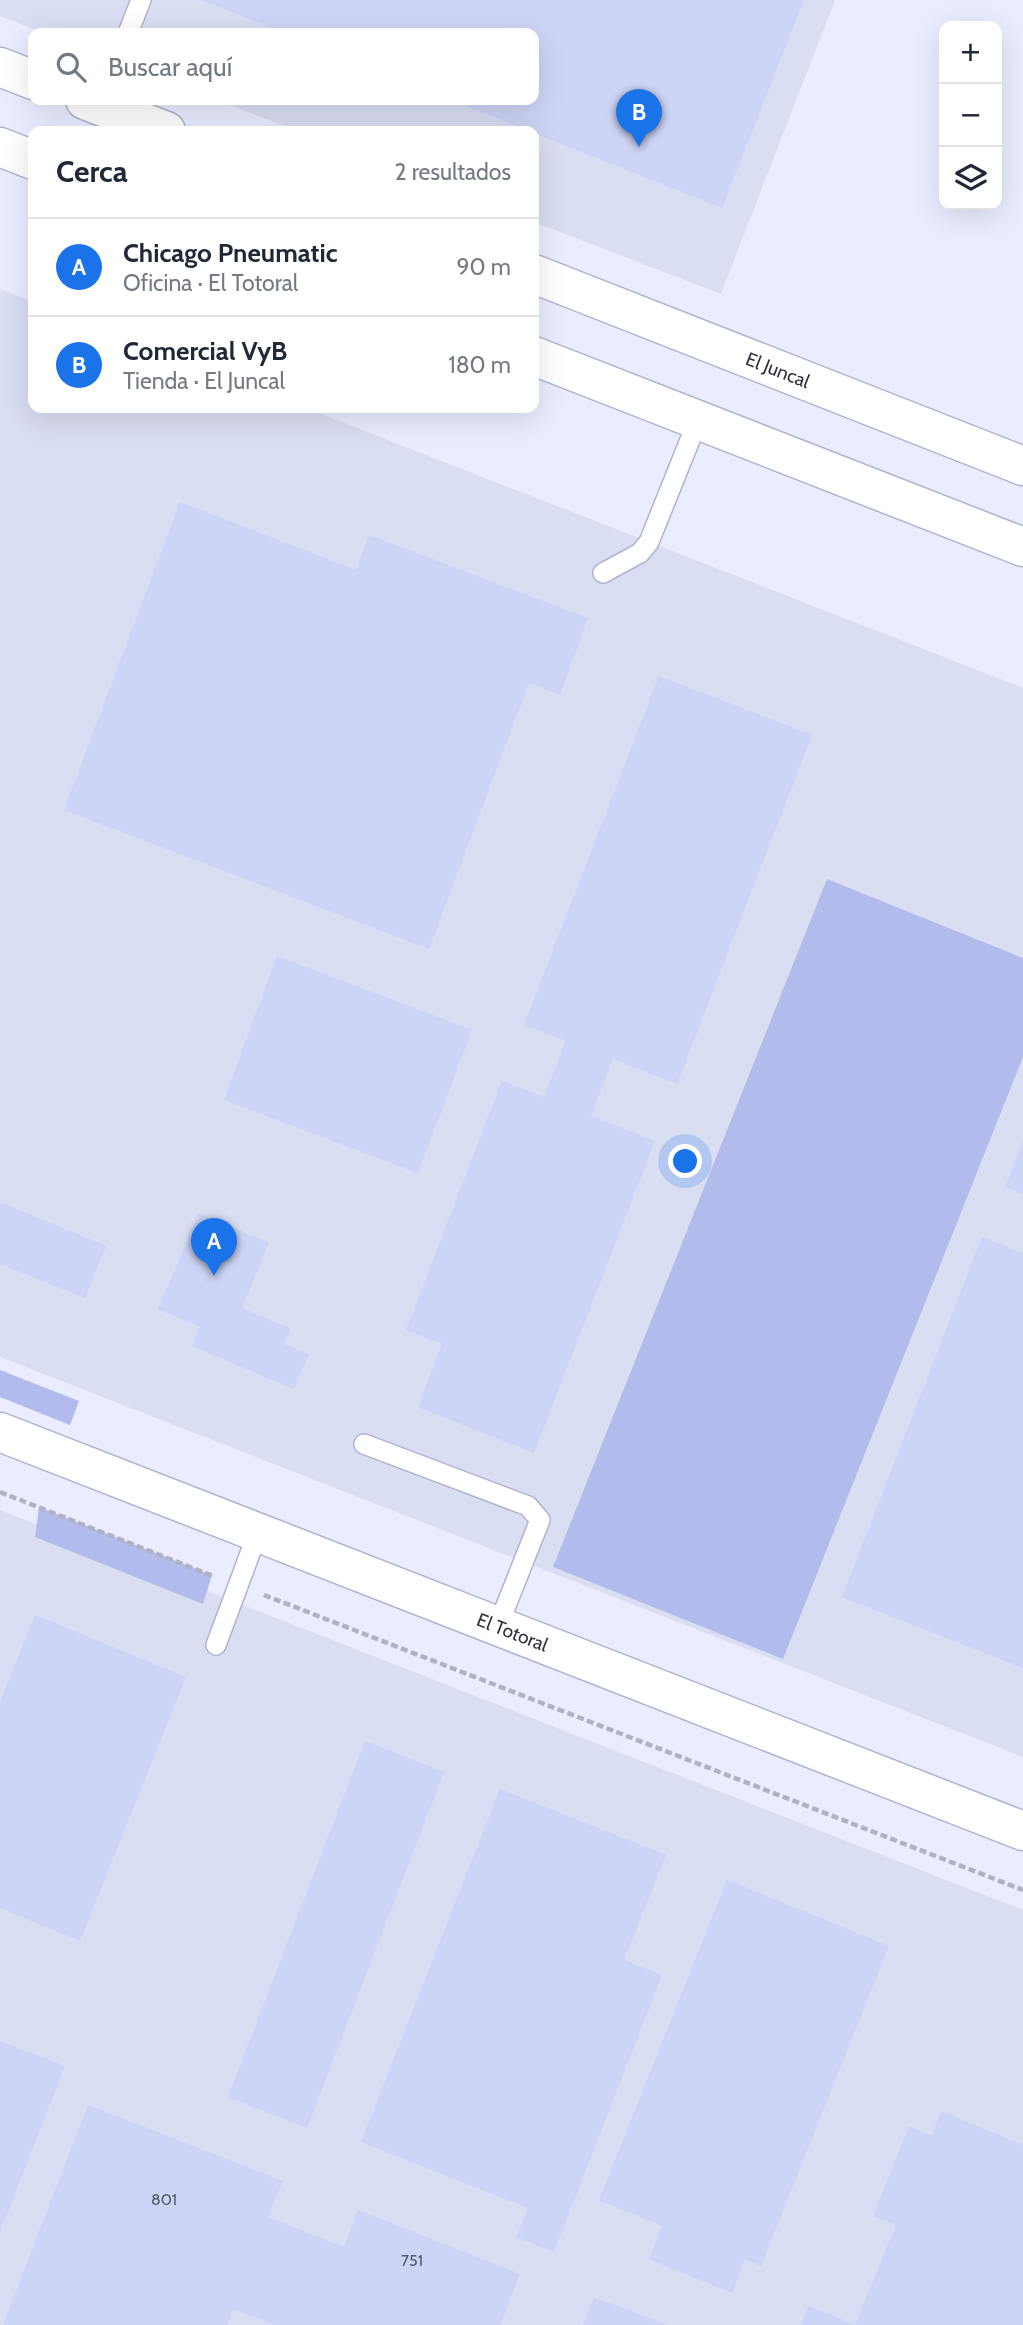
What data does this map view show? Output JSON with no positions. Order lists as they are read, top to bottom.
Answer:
{
  "streets": {
    "street": ["El Juncal", "El Totoral"]
  },
  "house_numbers": ["801", "751"],
  "page": {
    "map_buttons": ["+", "−"],
    "search": "Buscar aquí",
    "pins": ["B", "A"],
    "heading": ["Cerca", "2 resultados"],
    "list": [
      {
        "mark": "A",
        "name": "Chicago Pneumatic",
        "note": "Oficina · El Totoral",
        "value": "90 m"
      },
      {
        "mark": "B",
        "name": "Comercial VyB",
        "note": "Tienda · El Juncal",
        "value": "180 m"
      }
    ]
  }
}
